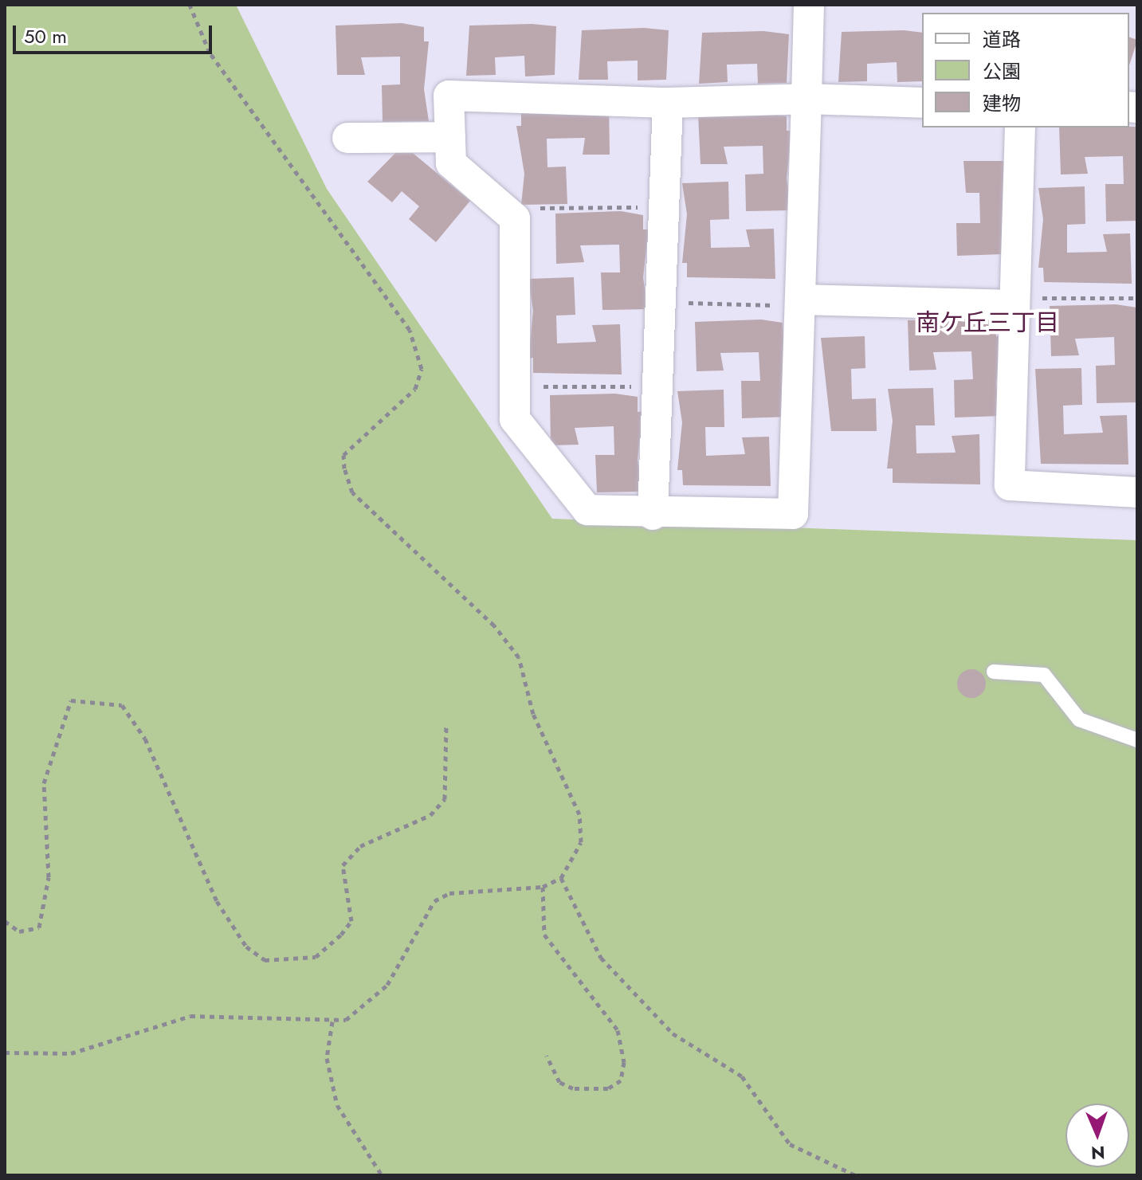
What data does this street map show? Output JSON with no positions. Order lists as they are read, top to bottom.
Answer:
{
  "districts": ["南ケ丘三丁目"],
  "legend": ["道路", "公園", "建物"],
  "scale_bar": "50 m",
  "north": "bottom"
}
